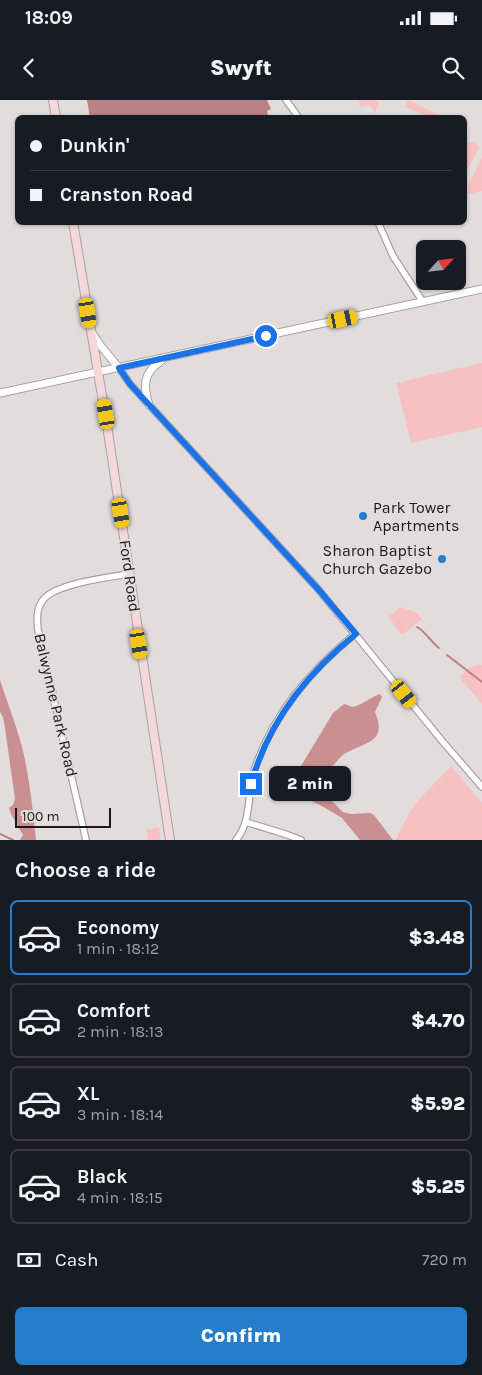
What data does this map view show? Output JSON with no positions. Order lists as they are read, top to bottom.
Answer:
{
  "streets": {
    "main road": ["Ford Road"],
    "street": ["Balwynne Park Road"]
  },
  "crossings": [
    ["Ford Road", "Balwynne Park Road"]
  ],
  "places": ["Park Tower Apartments", "Sharon Baptist Church Gazebo"],
  "scale_bar": "100 m",
  "north": "top right",
  "page": {
    "status": "18:09",
    "header": "Swyft",
    "banner": ["Dunkin'", "Cranston Road"],
    "bubble": "2 min",
    "scale": "100 m",
    "heading": "Choose a ride",
    "list": [
      {
        "name": "Economy",
        "note": "1 min · 18:12",
        "value": "$3.48"
      },
      {
        "name": "Comfort",
        "note": "2 min · 18:13",
        "value": "$4.70"
      },
      {
        "name": "XL",
        "note": "3 min · 18:14",
        "value": "$5.92"
      },
      {
        "name": "Black",
        "note": "4 min · 18:15",
        "value": "$5.25"
      }
    ],
    "pay": ["Cash", "720 m"],
    "buttons": "Confirm"
  }
}
